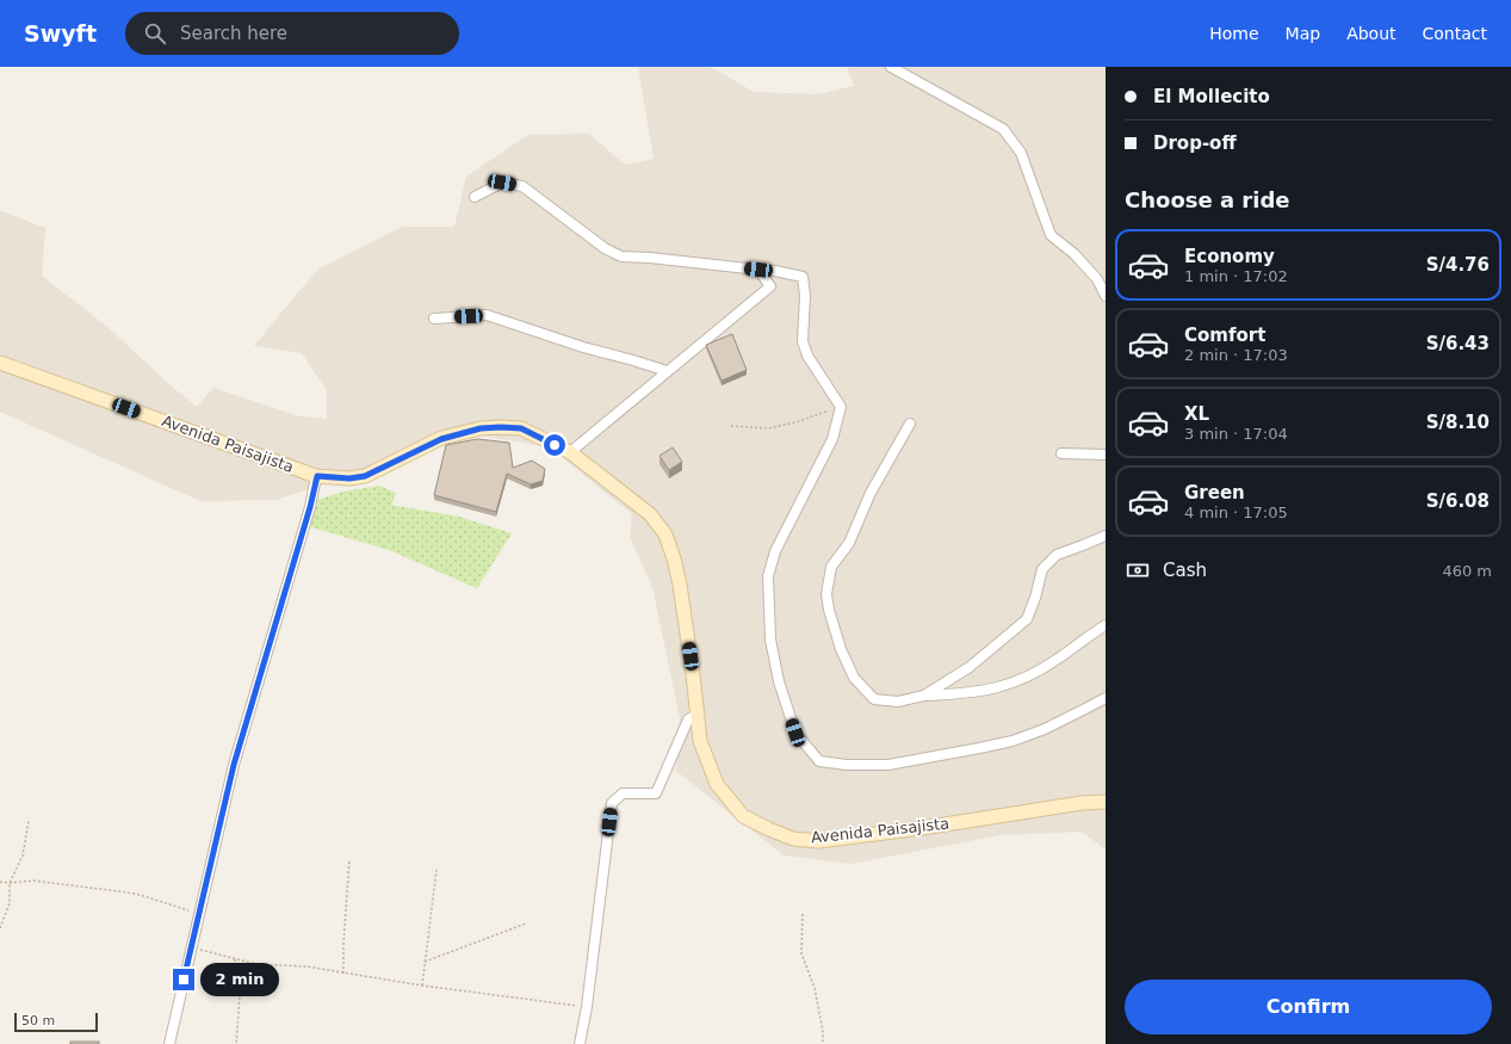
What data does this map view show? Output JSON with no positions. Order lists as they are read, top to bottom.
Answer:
{
  "streets": {
    "main road": ["Avenida Paisajista"]
  },
  "scale_bar": "50 m",
  "page": {
    "header": "Swyft",
    "search": "Search here",
    "nav": [
      "Home",
      "Map",
      "About",
      "Contact"
    ],
    "banner": ["El Mollecito", "Drop-off"],
    "heading": "Choose a ride",
    "list": [
      {
        "name": "Economy",
        "note": "1 min · 17:02",
        "value": "S/4.76"
      },
      {
        "name": "Comfort",
        "note": "2 min · 17:03",
        "value": "S/6.43"
      },
      {
        "name": "XL",
        "note": "3 min · 17:04",
        "value": "S/8.10"
      },
      {
        "name": "Green",
        "note": "4 min · 17:05",
        "value": "S/6.08"
      }
    ],
    "pay": ["Cash", "460 m"],
    "bubble": "2 min",
    "buttons": "Confirm",
    "scale": "50 m"
  }
}
